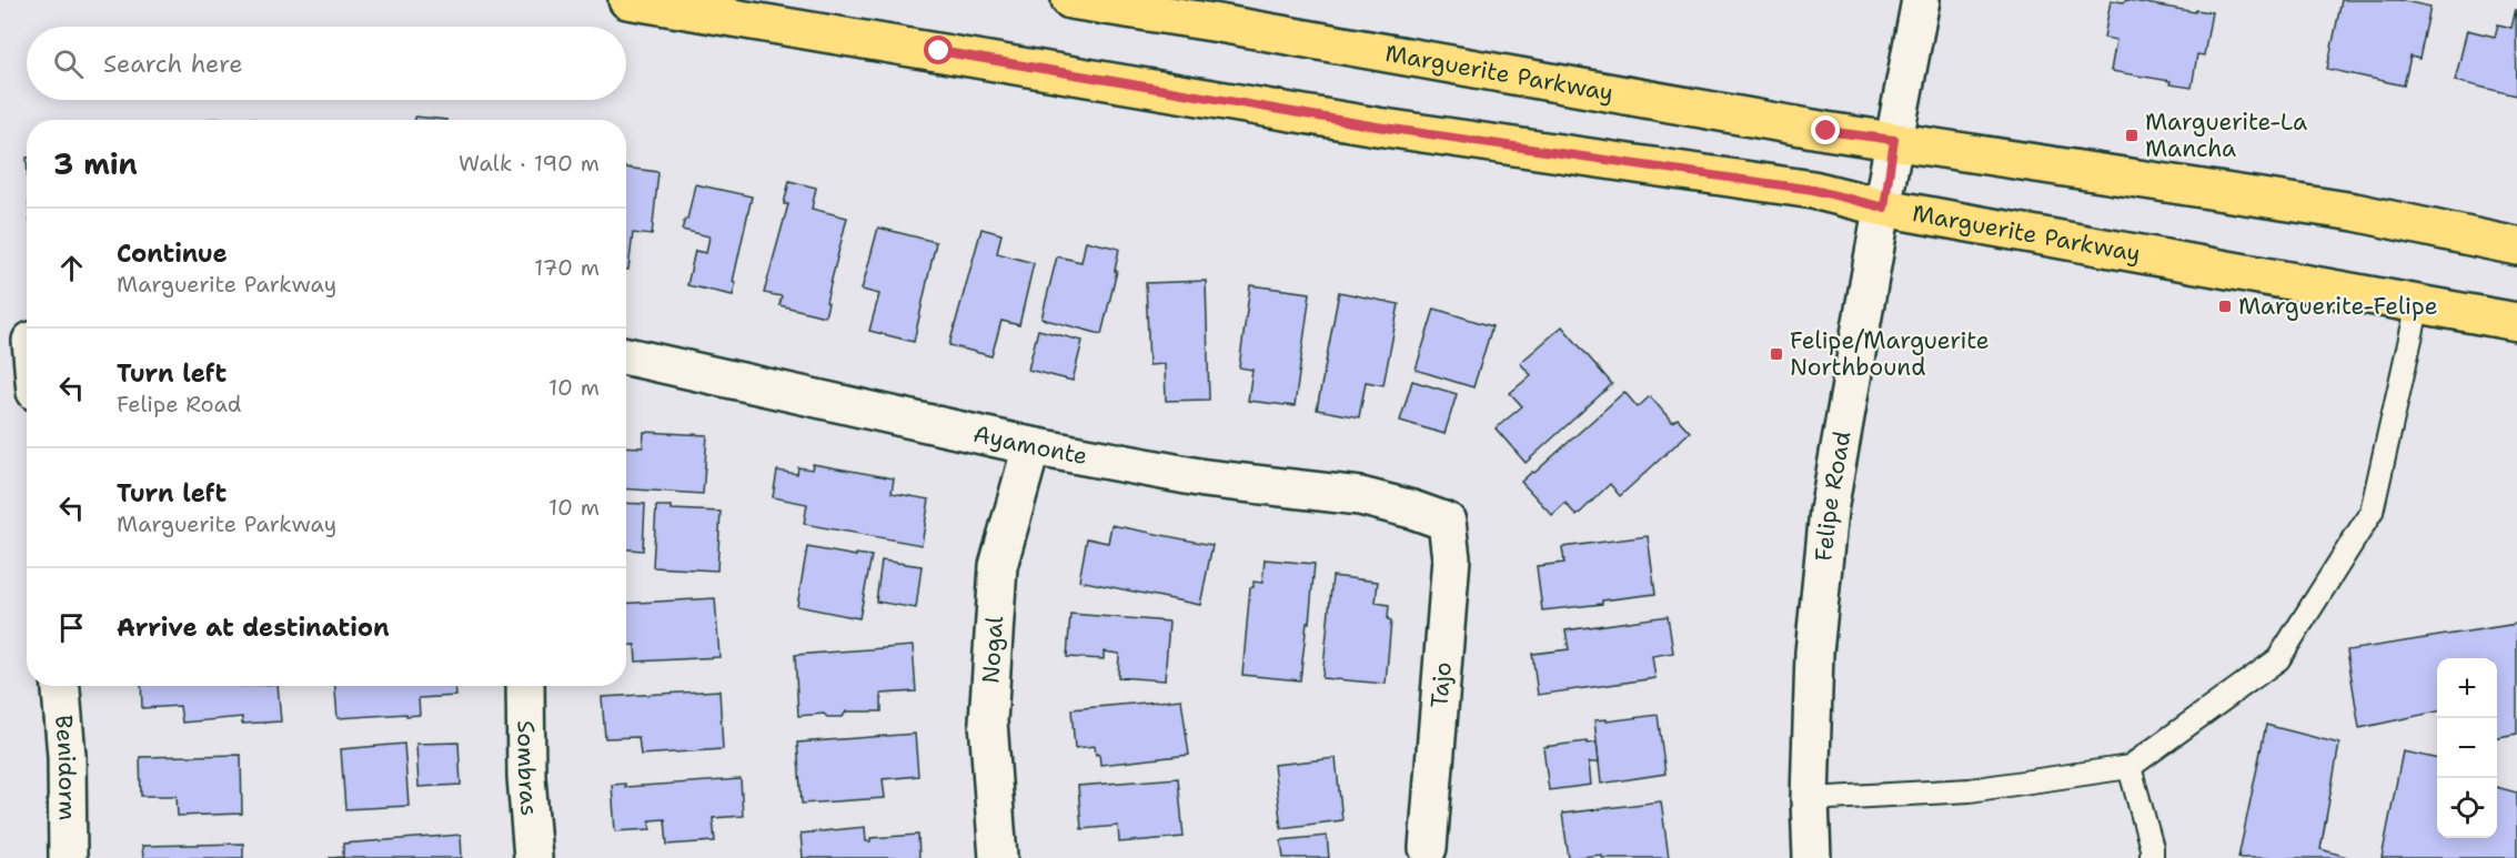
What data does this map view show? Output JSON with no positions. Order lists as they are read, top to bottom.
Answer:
{
  "streets": {
    "main road": ["Marguerite Parkway"],
    "street": [
      "Ayamonte",
      "Felipe Road",
      "Nogal",
      "Tajo",
      "Benidorm",
      "Sombras"
    ]
  },
  "crossings": [
    ["Marguerite Parkway", "Felipe Road"],
    ["Ayamonte", "Nogal"],
    ["Ayamonte", "Tajo"]
  ],
  "places": {
    "transit": ["Marguerite-La Mancha", "Marguerite-Felipe", "Felipe/Marguerite Northbound"]
  },
  "page": {
    "search": "Search here",
    "heading": ["3 min", "Walk · 190 m"],
    "list": [
      ["Continue", "Marguerite Parkway", "170 m"],
      ["Turn left", "Felipe Road", "10 m"],
      ["Turn left", "Marguerite Parkway", "10 m"],
      "Arrive at destination"
    ],
    "map_buttons": ["+", "−"]
  }
}
